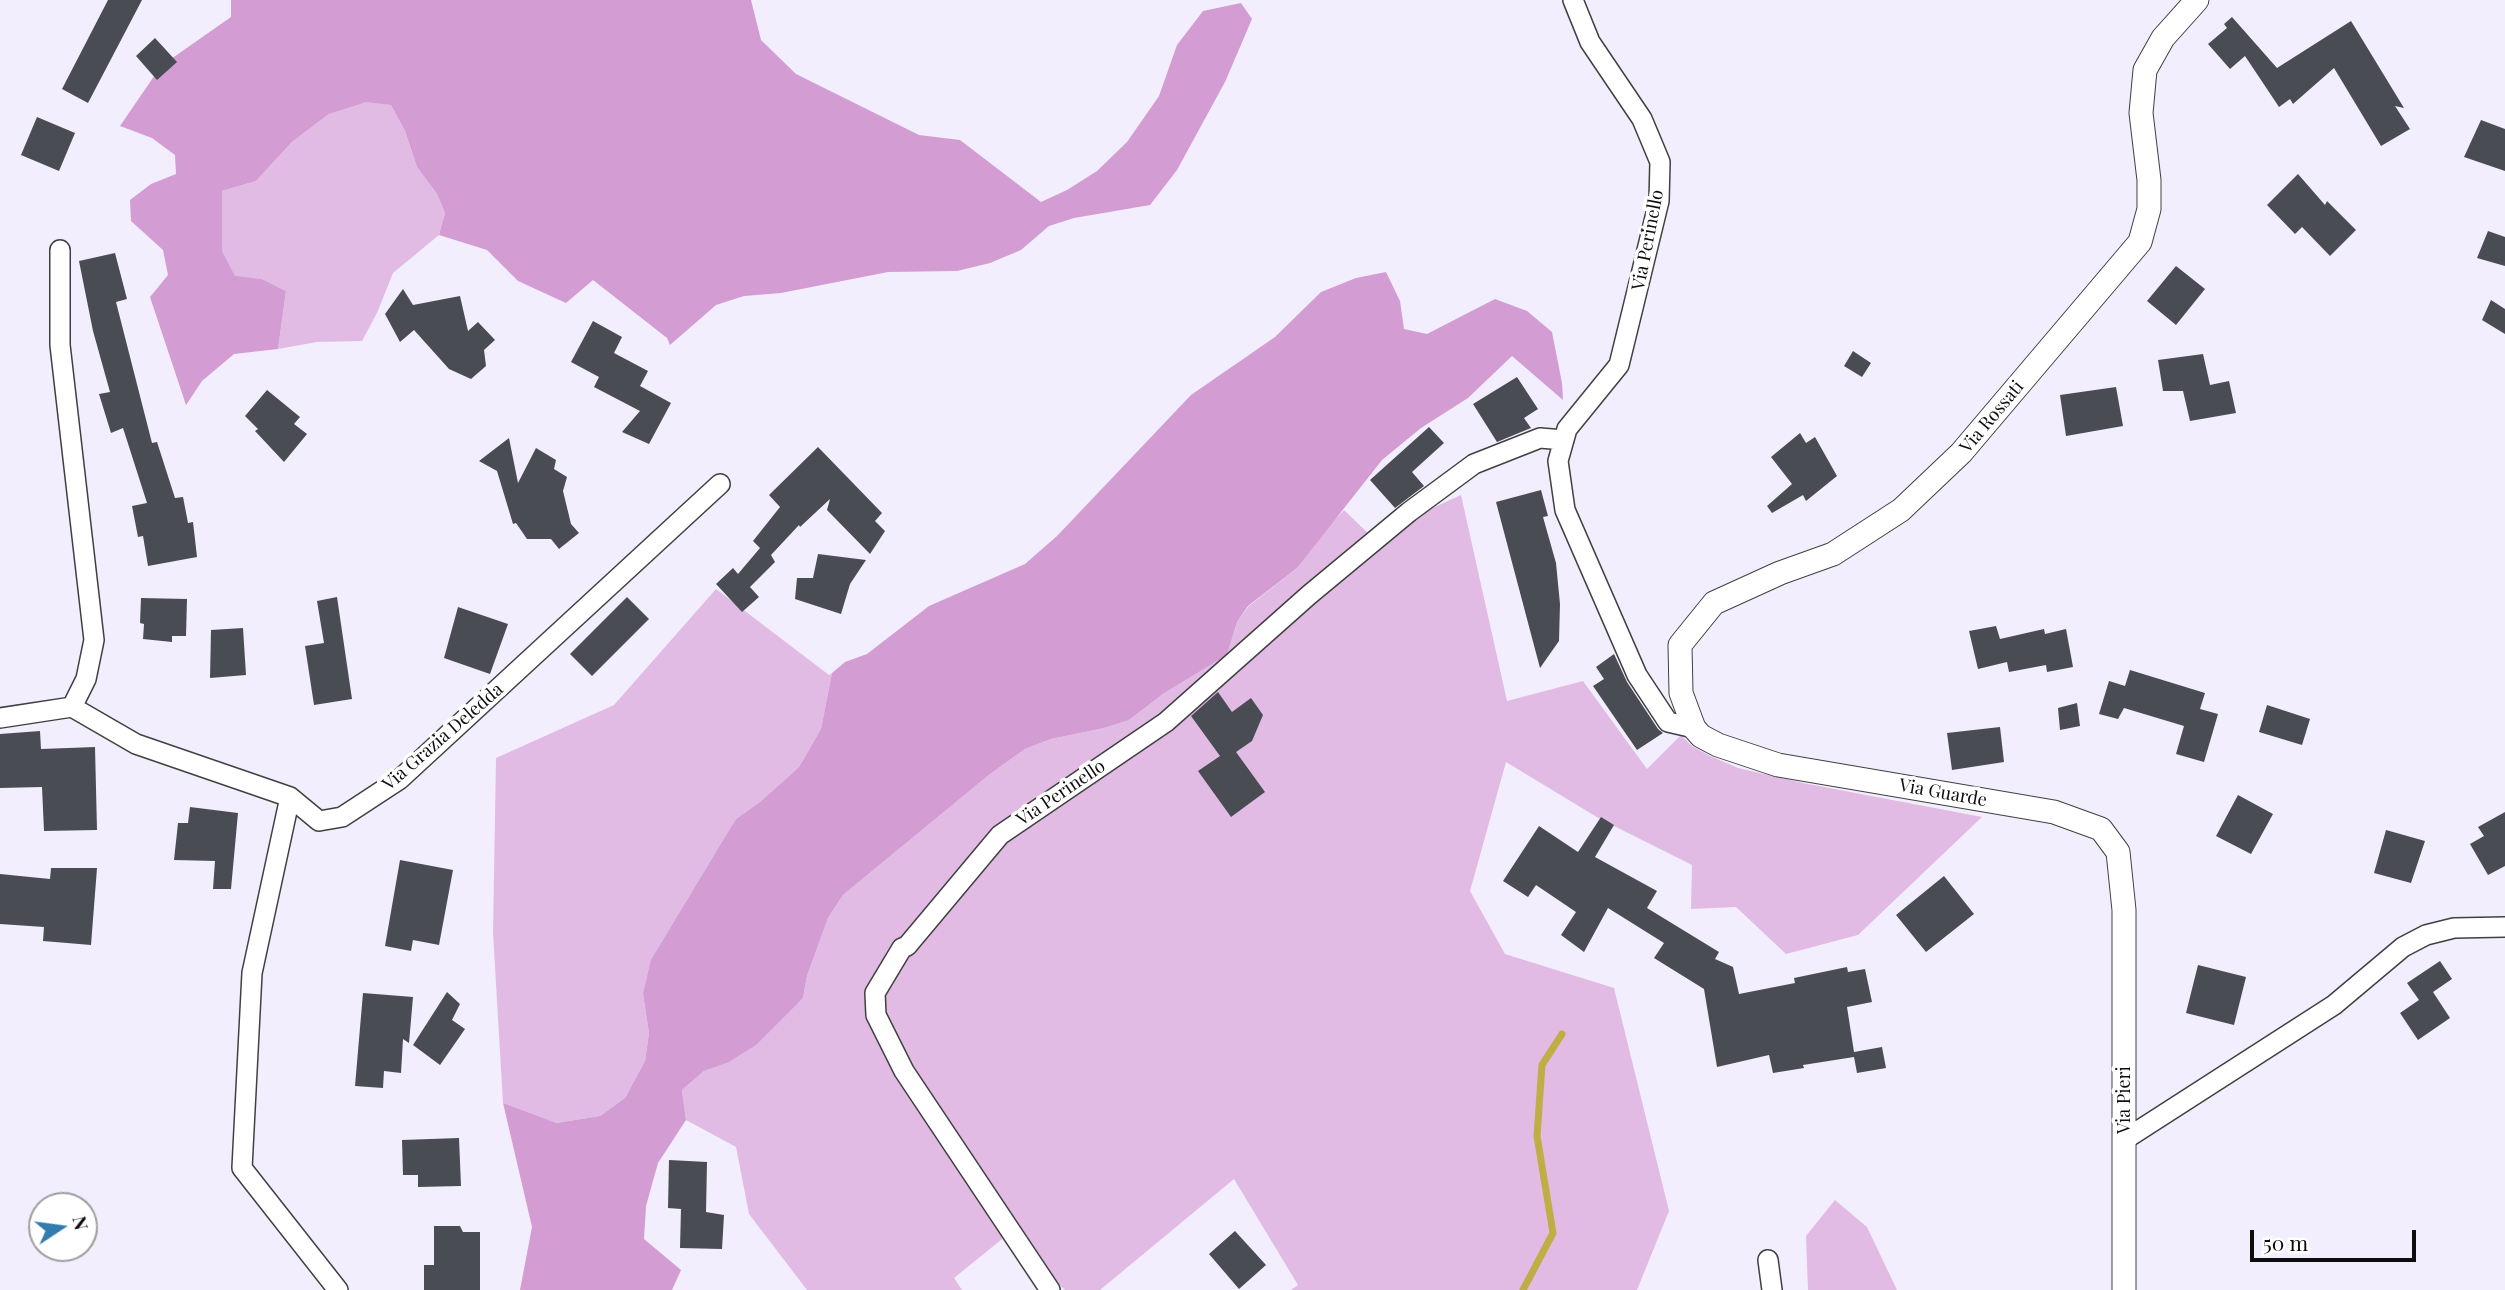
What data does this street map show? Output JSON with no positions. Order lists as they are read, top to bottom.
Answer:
{
  "streets": {
    "street": [
      "Via Perinello",
      "Via Rossati",
      "Via Grazia Deledda",
      "Via Guarde",
      "Via Pieri"
    ]
  },
  "crossings": [
    ["Via Perinello", "Via Rossati"],
    ["Via Perinello", "Via Guarde"],
    ["Via Rossati", "Via Guarde"],
    ["Via Guarde", "Via Pieri"]
  ],
  "scale_bar": "50 m",
  "north": "right"
}
